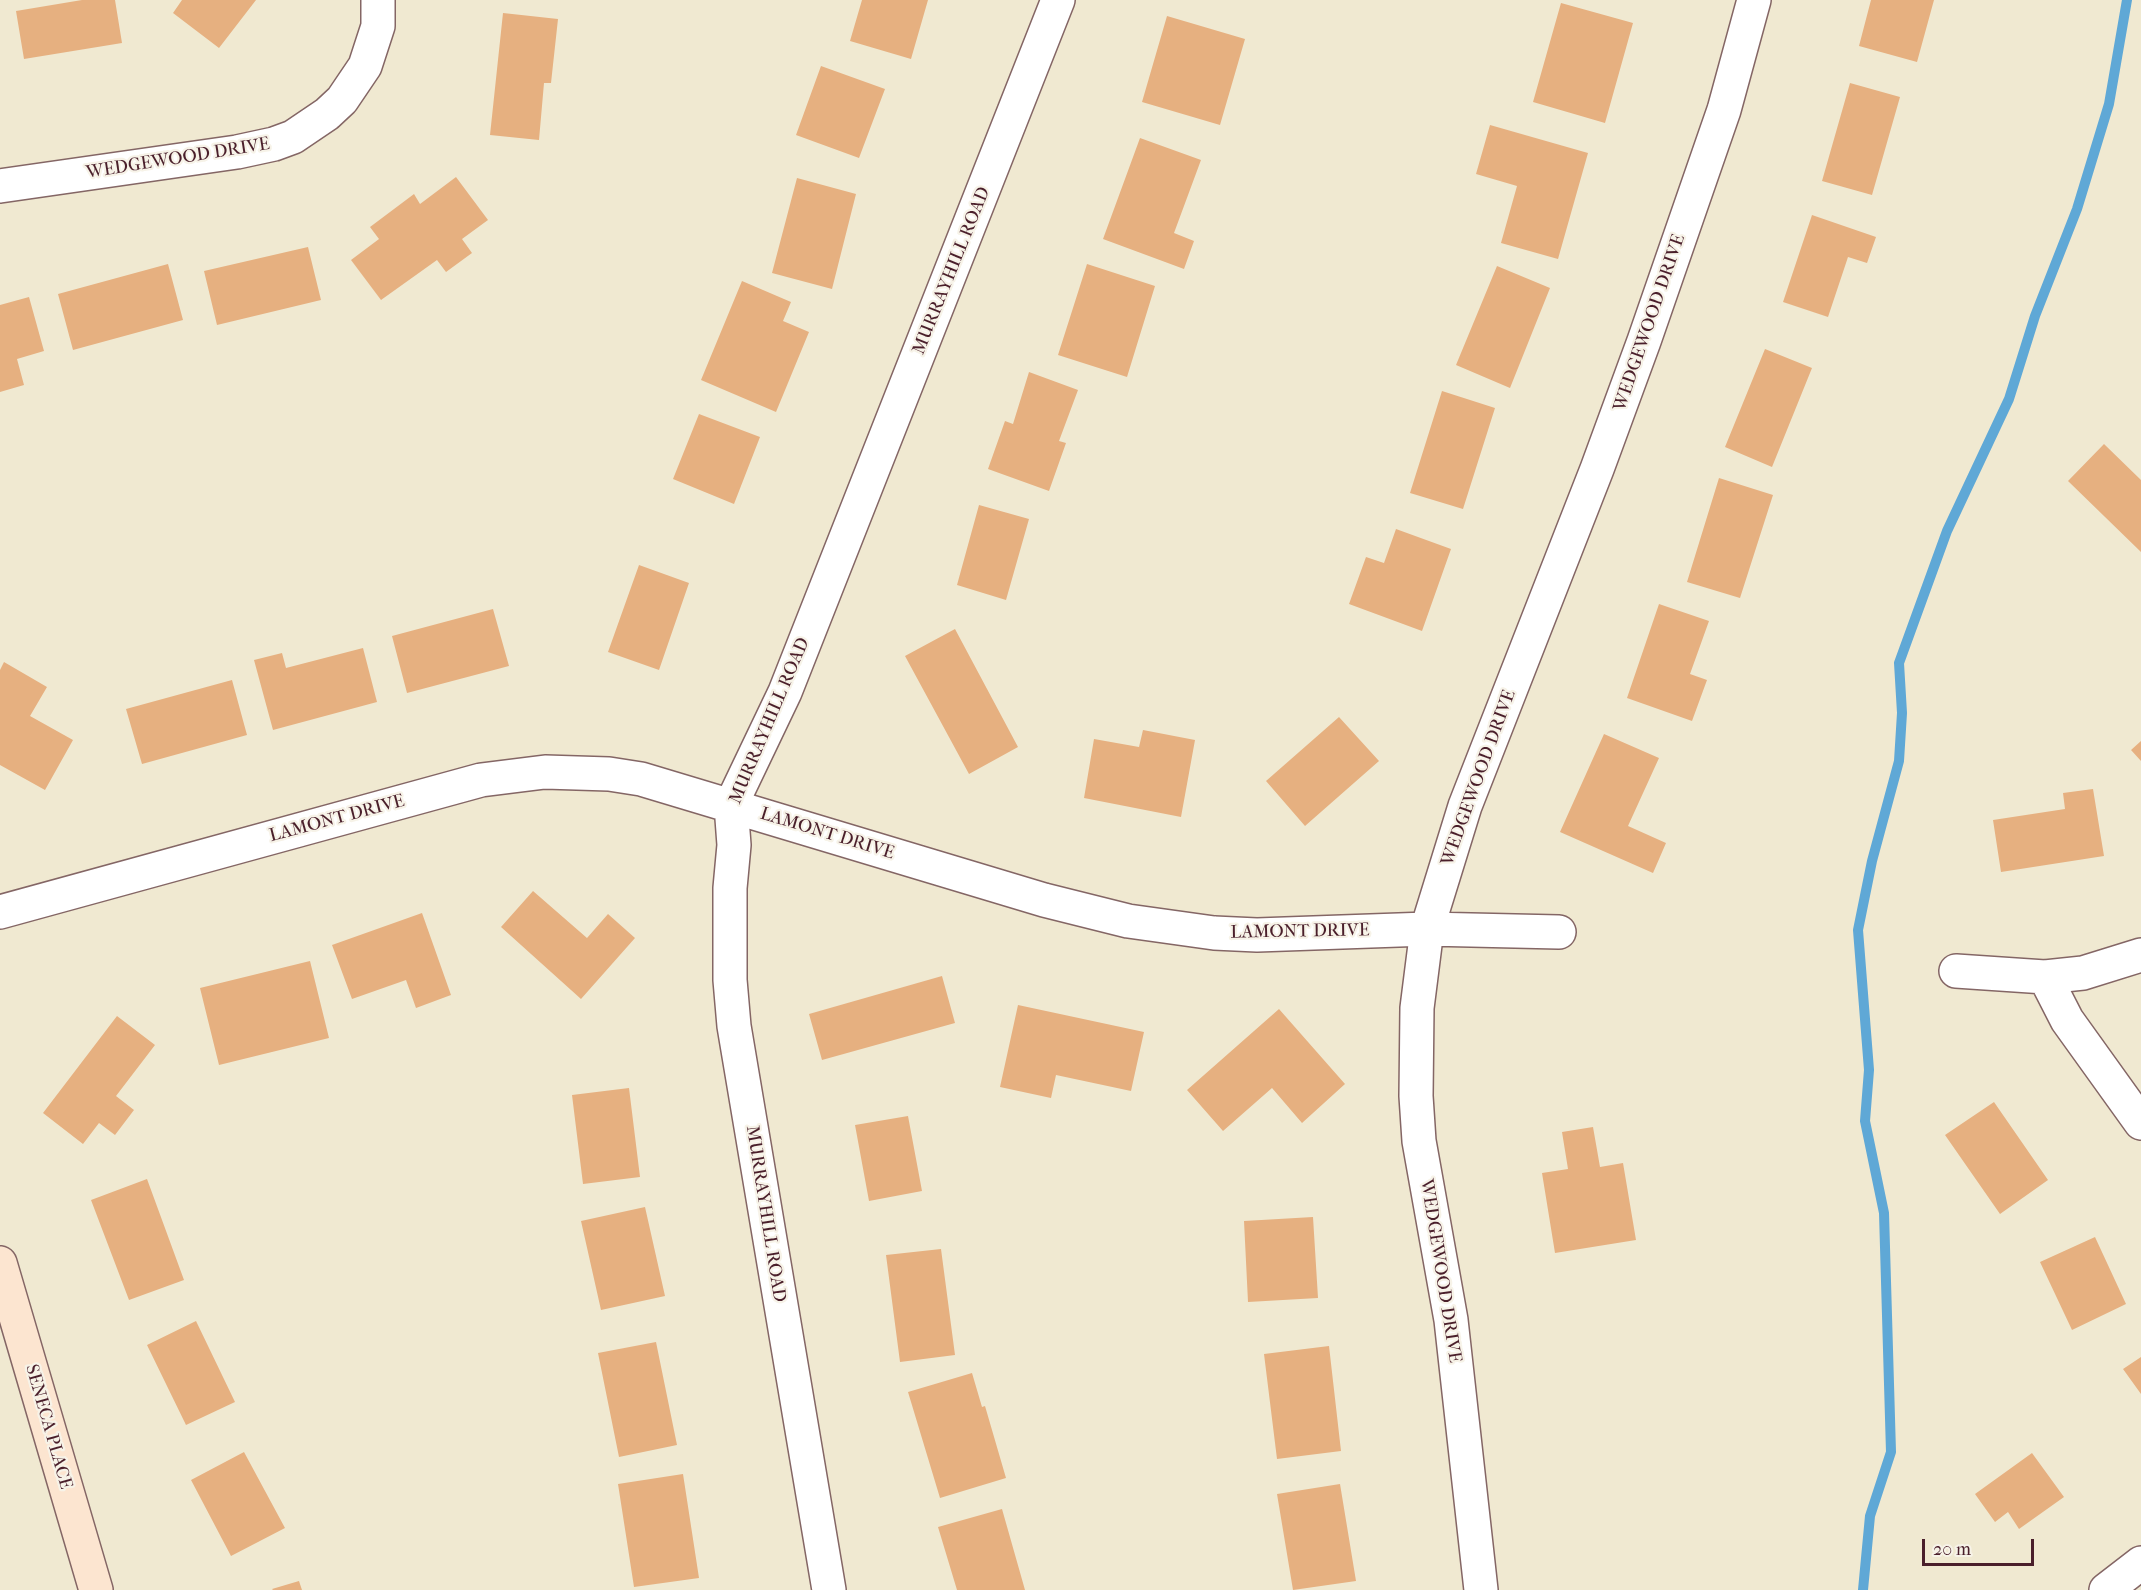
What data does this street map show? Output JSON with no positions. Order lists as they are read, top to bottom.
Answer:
{
  "streets": {
    "street": [
      "WEDGEWOOD DRIVE",
      "MURRAYHILL ROAD",
      "LAMONT DRIVE",
      "SENECA PLACE"
    ]
  },
  "crossings": [
    ["WEDGEWOOD DRIVE", "LAMONT DRIVE"],
    ["MURRAYHILL ROAD", "LAMONT DRIVE"]
  ],
  "scale_bar": "20 m"
}
